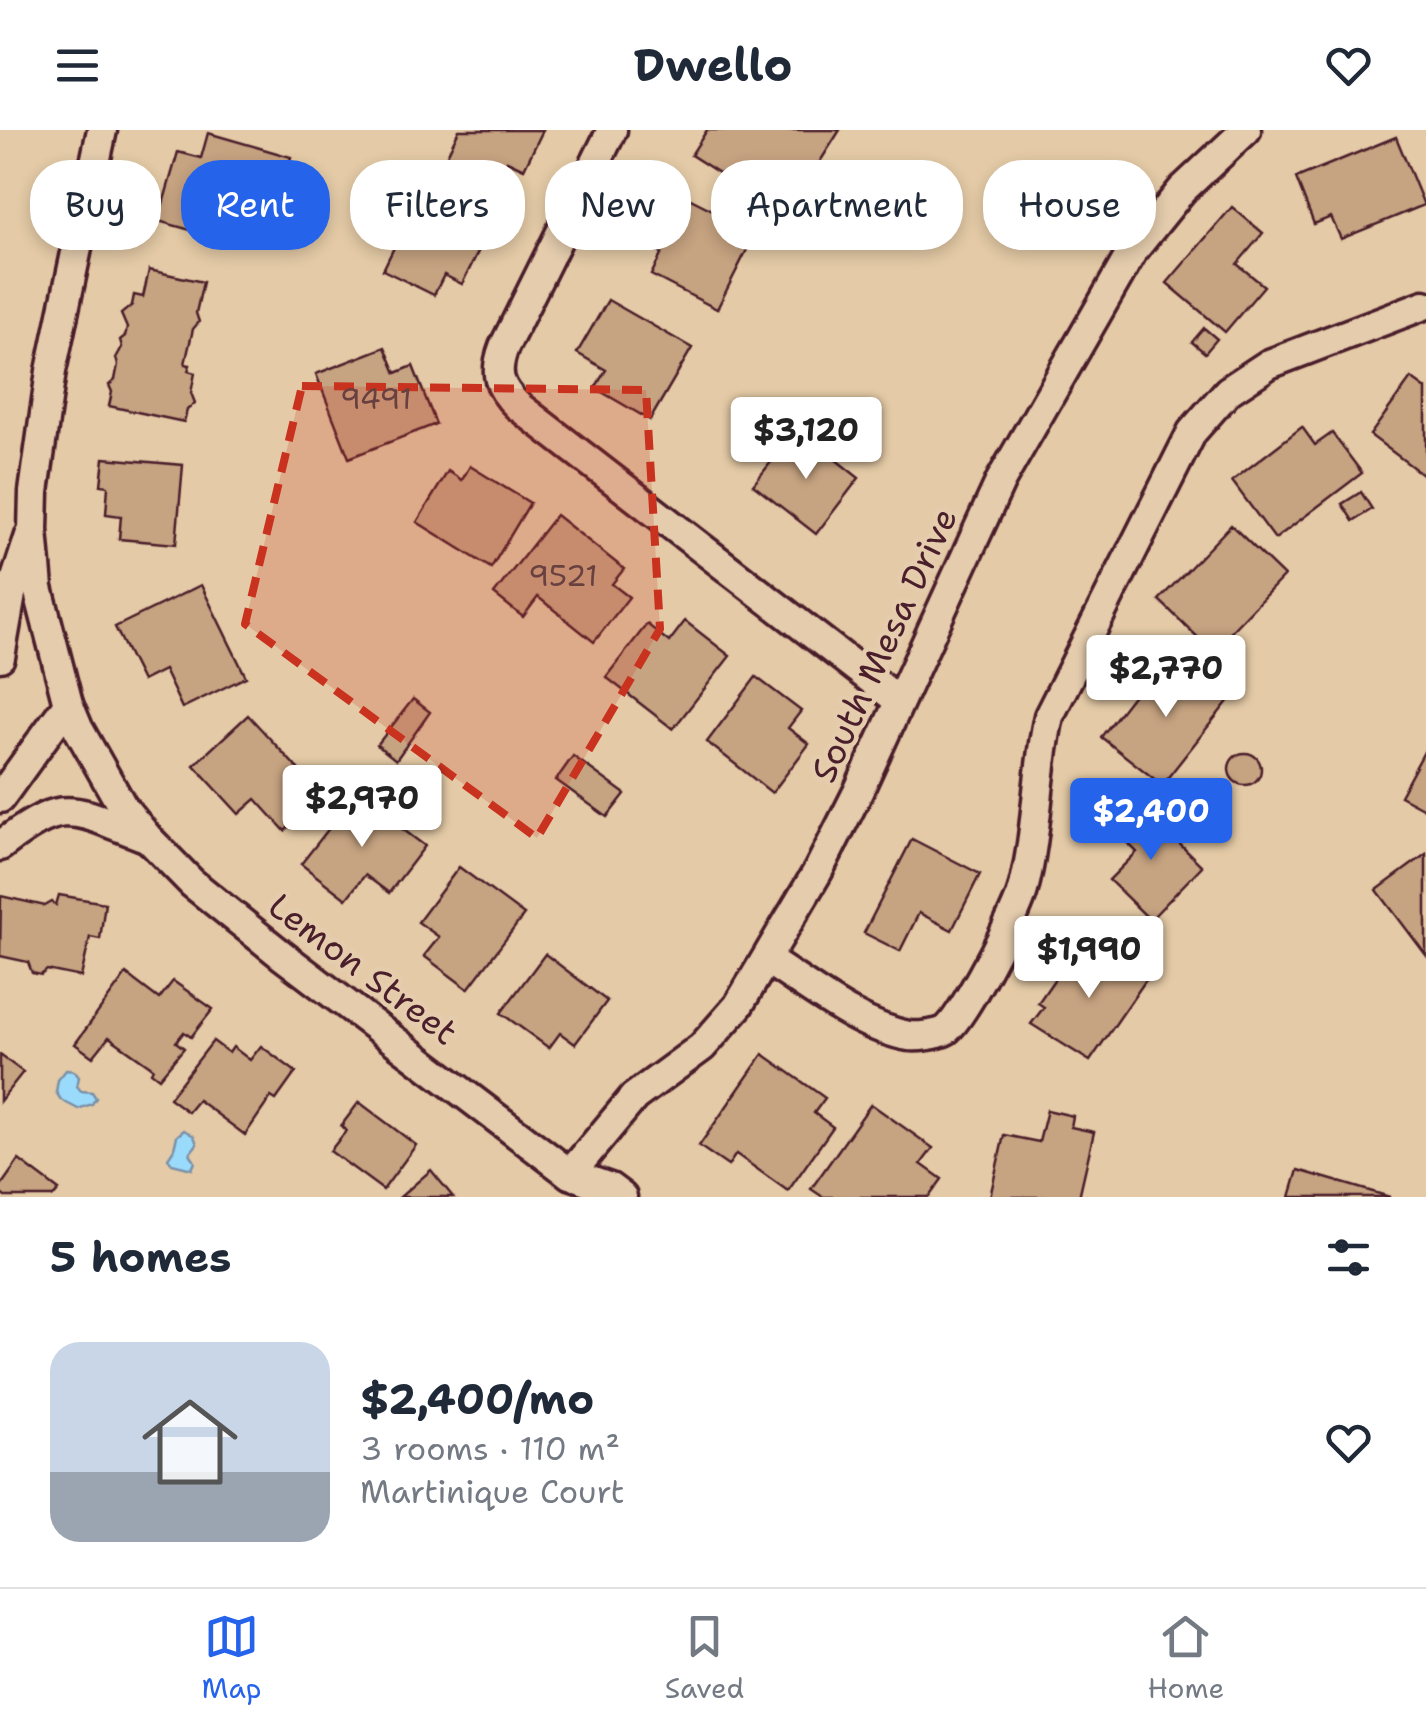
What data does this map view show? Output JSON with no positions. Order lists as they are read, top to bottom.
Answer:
{
  "streets": {
    "street": ["South Mesa Drive", "Lemon Street"]
  },
  "crossings": [
    ["South Mesa Drive", "Lemon Street"]
  ],
  "house_numbers": ["9491", "9521"],
  "page": {
    "header": "Dwello",
    "chip": [
      "Buy",
      "Rent",
      "Filters",
      "New",
      "Apartment",
      "House"
    ],
    "price": [
      "$3,120",
      "$2,770",
      "$2,970",
      "$2,400",
      "$1,990"
    ],
    "heading": "5 homes",
    "list": [
      {
        "name": "$2,400/mo",
        "note": "3 rooms · 110 m² · Martinique Court"
      }
    ],
    "tabs": ["Map", "Saved", "Home"]
  }
}
